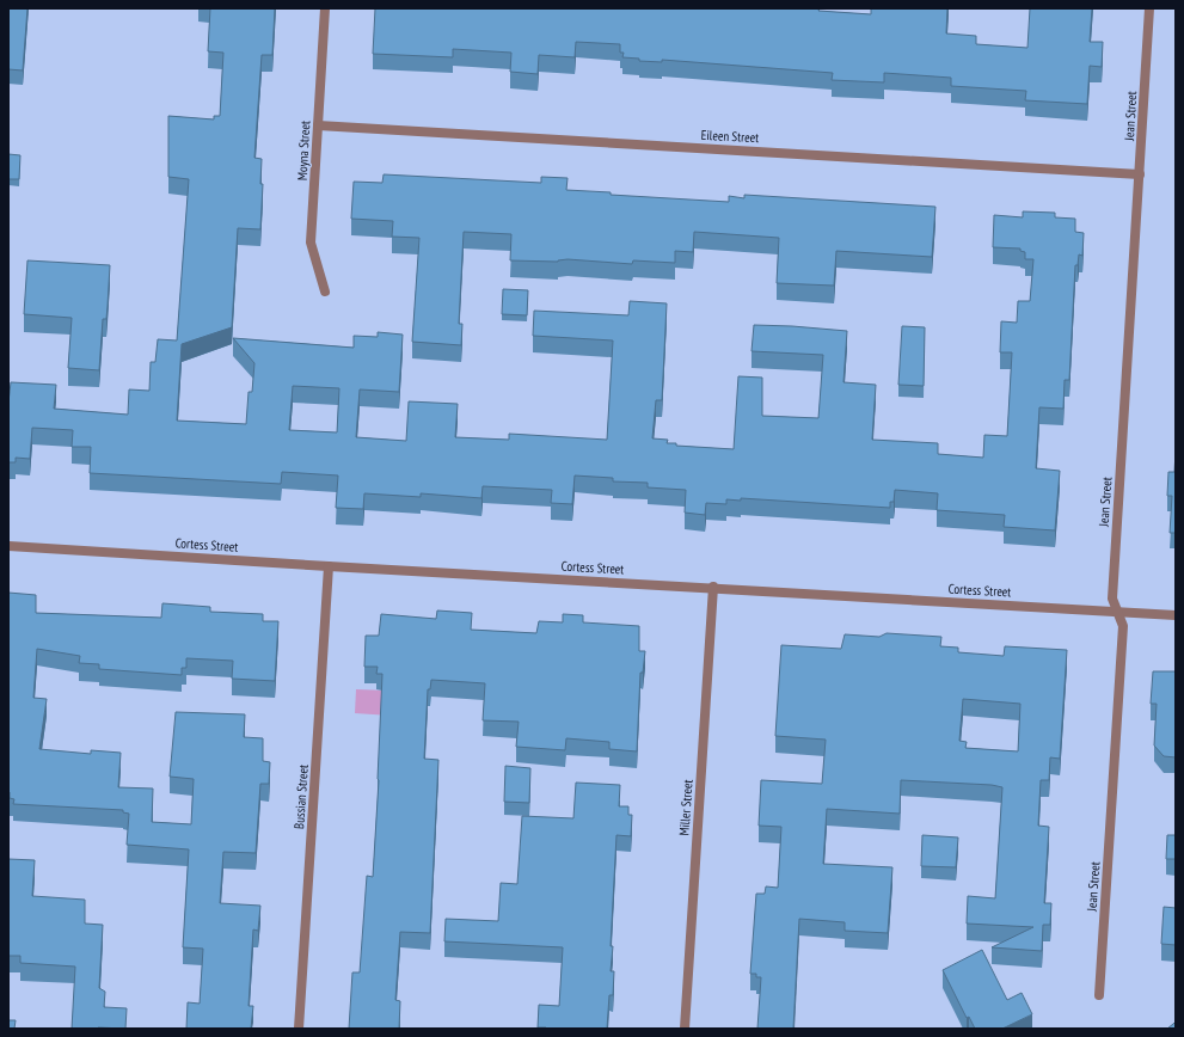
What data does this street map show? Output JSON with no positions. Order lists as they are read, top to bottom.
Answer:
{
  "streets": {
    "street": [
      "Jean Street",
      "Eileen Street",
      "Moyna Street",
      "Cortess Street",
      "Bussian Street",
      "Miller Street"
    ]
  },
  "crossings": [
    ["Jean Street", "Eileen Street"],
    ["Jean Street", "Cortess Street"],
    ["Eileen Street", "Moyna Street"],
    ["Cortess Street", "Bussian Street"],
    ["Cortess Street", "Miller Street"]
  ]
}
